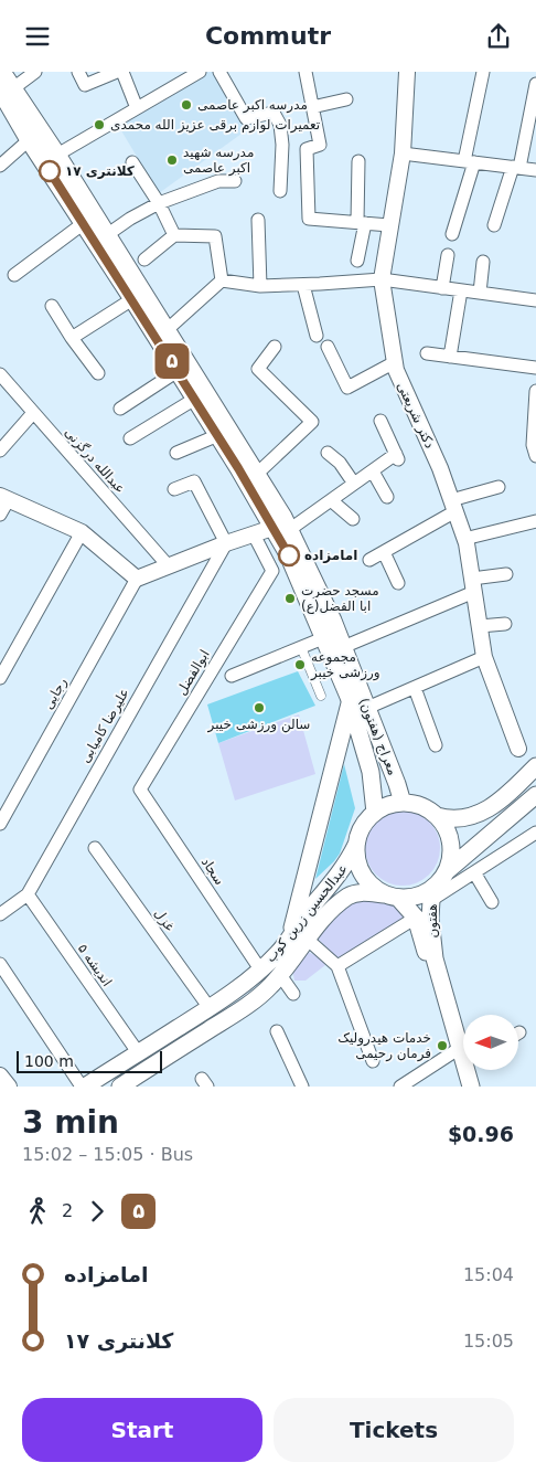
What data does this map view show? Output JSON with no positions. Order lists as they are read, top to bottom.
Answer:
{
  "streets": {
    "main road": ["معراج (هفتون)", "عبدالحسین زرین کوب", "هفتون"],
    "street": [
      "دکتر شریعتی",
      "عبدالله درگزنی",
      "ابوالفضل",
      "رجایی",
      "علیرضا کامیابی",
      "سجاد",
      "غزل",
      "اندیشه ۵"
    ]
  },
  "crossings": [
    ["ابوالفضل", "سجاد"],
    ["علیرضا کامیابی", "اندیشه ۵"],
    ["معراج (هفتون)", "عبدالحسین زرین کوب"],
    ["معراج (هفتون)", "هفتون"],
    ["سجاد", "عبدالحسین زرین کوب"],
    ["عبدالحسین زرین کوب", "غزل"],
    ["عبدالحسین زرین کوب", "هفتون"],
    ["عبدالحسین زرین کوب", "اندیشه ۵"]
  ],
  "places": [
    "مدرسه اکبر عاصمی",
    "تعمیرات لوازم برقی عزیز الله محمدی",
    "مدرسه شهید اکبر عاصمی",
    "کلانتری ۱۷",
    "امامزاده",
    "مسجد حضرت ابا الفضل(ع)",
    "مجموعه ورزشی خیبر",
    "سالن ورزشی خیبر",
    "خدمات هیدرولیک فرمان رحیمی"
  ],
  "lines": ["bus line ۵"],
  "scale_bar": "100 m",
  "north": "left",
  "page": {
    "header": "Commutr",
    "on_map": "۵",
    "scale": "100 m",
    "heading": ["3 min", "15:02 – 15:05 · Bus", "$0.96"],
    "legs": ["2", "۵"],
    "list": [
      {
        "name": "امامزاده",
        "value": "15:04"
      },
      {
        "name": "کلانتری ۱۷",
        "value": "15:05"
      }
    ],
    "buttons": ["Start", "Tickets"]
  }
}
